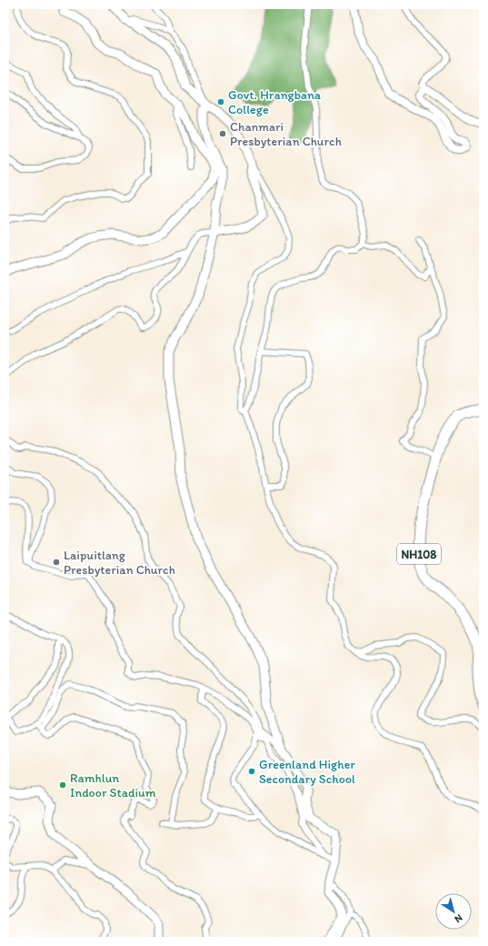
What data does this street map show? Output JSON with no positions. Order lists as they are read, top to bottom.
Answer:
{
  "streets": {
    "highway": ["NH108"]
  },
  "places": [
    "Govt. Hrangbana College",
    "Chanmari Presbyterian Church",
    "Laipuitlang Presbyterian Church",
    "Greenland Higher Secondary School",
    "Ramhlun Indoor Stadium"
  ],
  "north": "bottom right"
}
